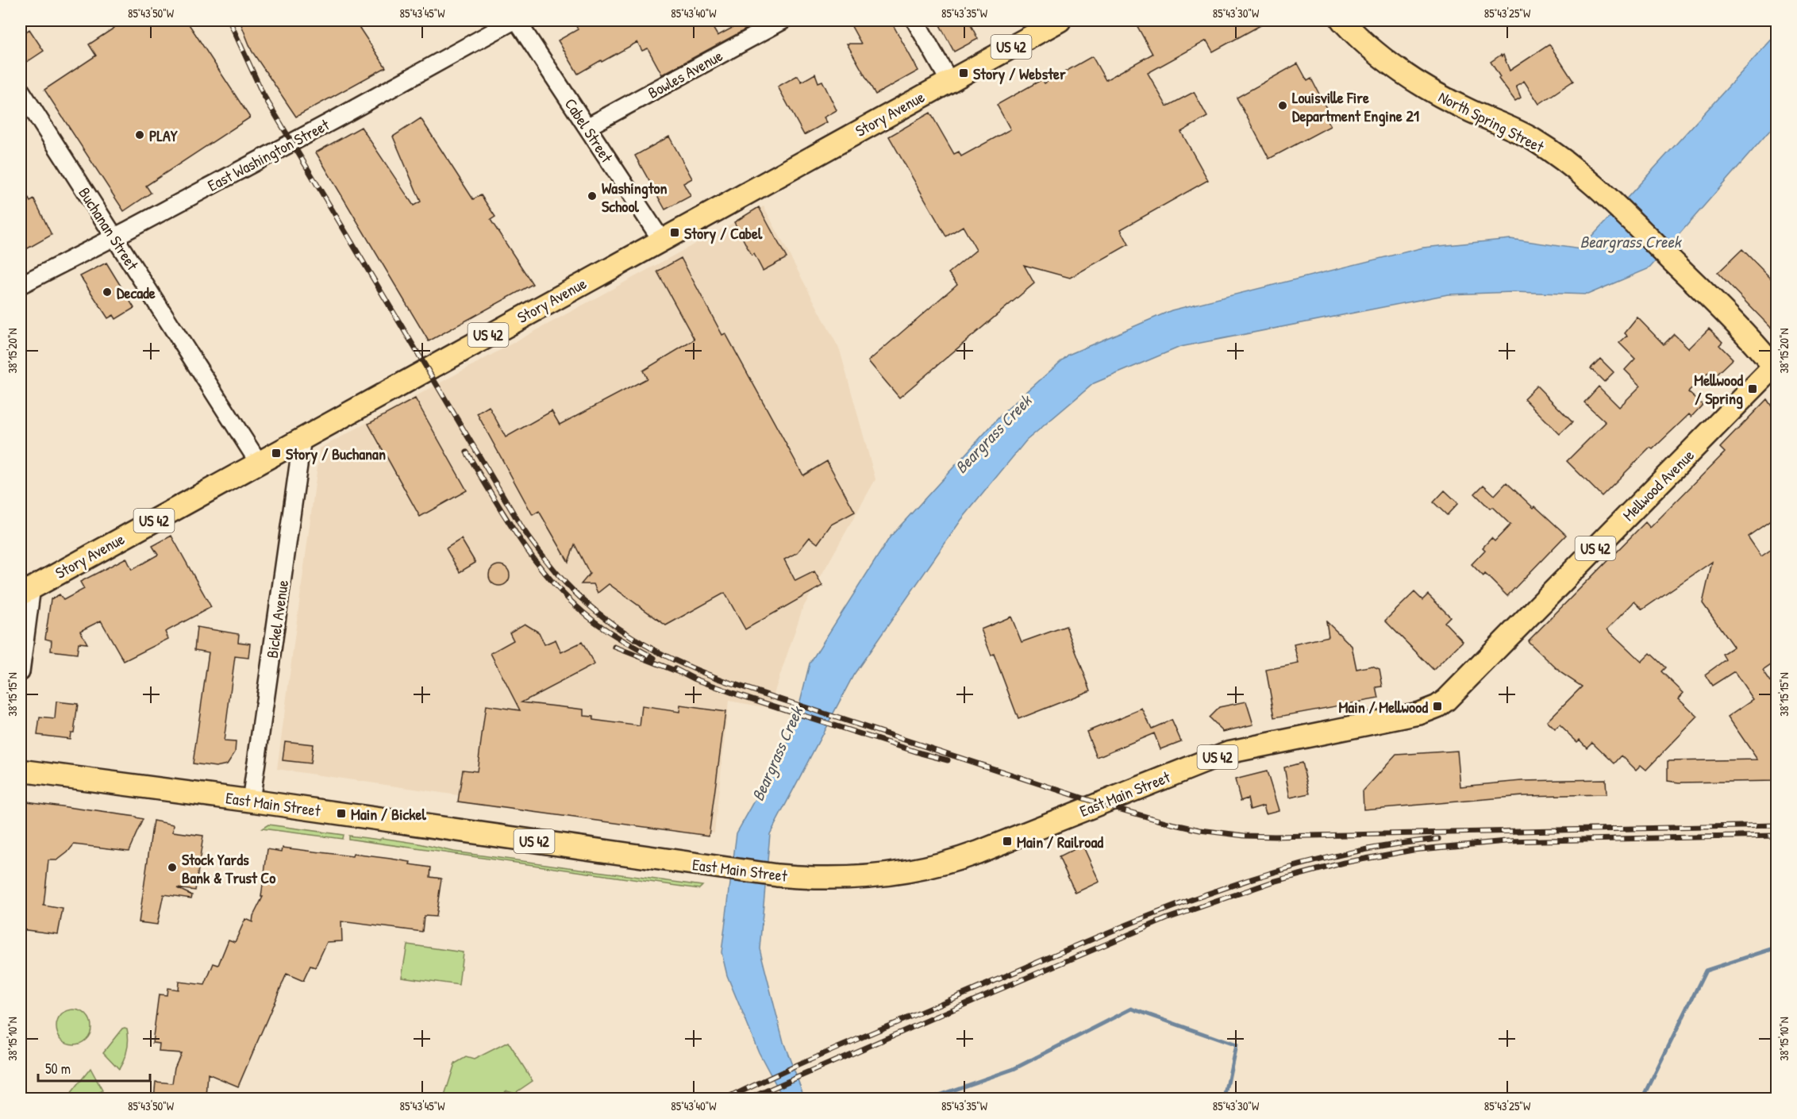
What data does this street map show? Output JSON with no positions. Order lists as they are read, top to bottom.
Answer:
{
  "streets": {
    "main road": [
      "US 42",
      "Story Avenue",
      "North Spring Street",
      "Mellwood Avenue",
      "East Main Street"
    ],
    "street": [
      "Bowles Avenue",
      "Cabel Street",
      "East Washington Street",
      "Buchanan Street",
      "Bickel Avenue"
    ]
  },
  "crossings": [
    ["Bowles Avenue", "Cabel Street"],
    ["Story Avenue", "Cabel Street"],
    ["Story Avenue", "Buchanan Street"],
    ["Story Avenue", "Bickel Avenue"],
    ["North Spring Street", "Mellwood Avenue"],
    ["Cabel Street", "East Washington Street"],
    ["East Washington Street", "Buchanan Street"],
    ["Mellwood Avenue", "East Main Street"],
    ["Bickel Avenue", "East Main Street"]
  ],
  "water": ["Beargrass Creek"],
  "places": {
    "transit": [
      "Story / Webster",
      "Story / Cabel",
      "Mellwood / Spring",
      "Story / Buchanan",
      "Main / Mellwood",
      "Main / Bickel",
      "Main / Railroad"
    ],
    "other": [
      "Louisville Fire Department Engine 21",
      "PLAY",
      "Washington School",
      "Decade",
      "Stock Yards Bank & Trust Co"
    ]
  },
  "scale_bar": "50 m",
  "coordinates": [
    "85°43'50\"W",
    "85°43'45\"W",
    "85°43'40\"W",
    "85°43'35\"W",
    "85°43'30\"W",
    "85°43'25\"W",
    "38°15'20\"N",
    "38°15'15\"N",
    "38°15'10\"N"
  ]
}
